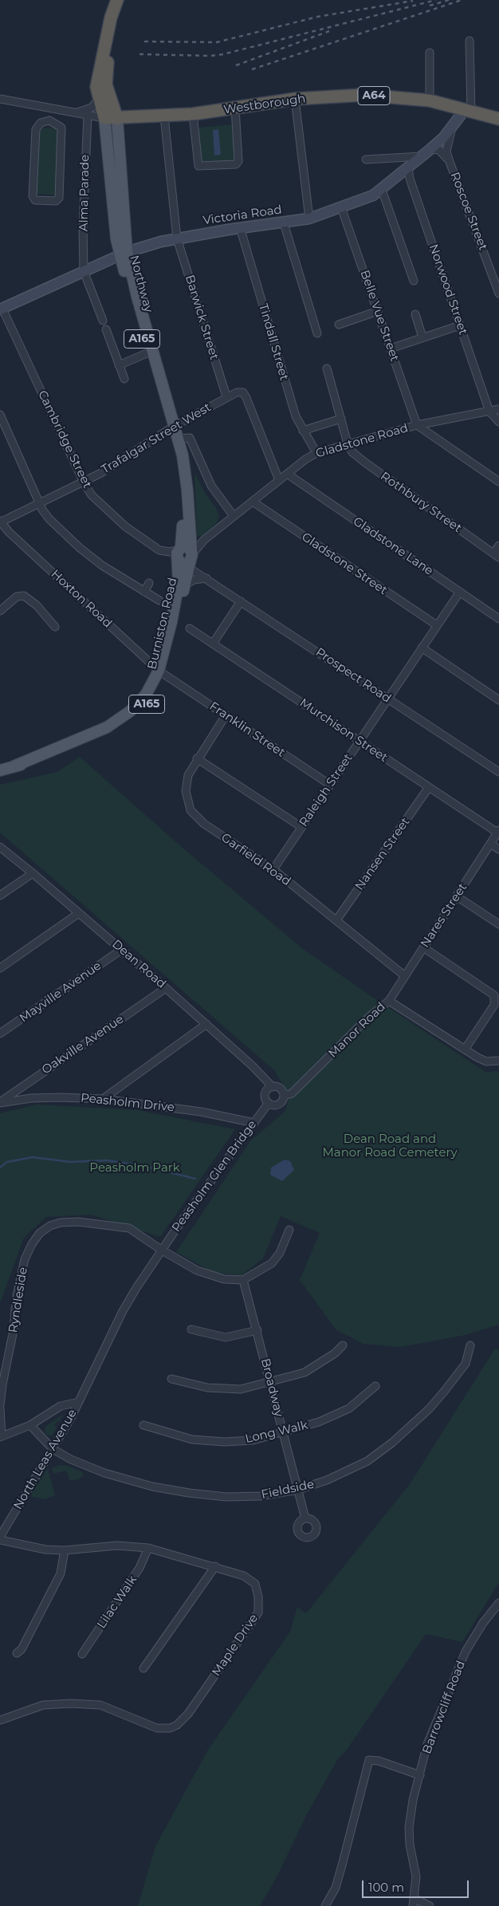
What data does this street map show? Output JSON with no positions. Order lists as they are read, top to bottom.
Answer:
{
  "streets": {
    "highway": ["A64", "Westborough", "A165"],
    "main road": ["Victoria Road", "Northway", "Burniston Road"],
    "street": [
      "Alma Parade",
      "Roscoe Street",
      "Norwood Street",
      "Belle Vue Street",
      "Barwick Street",
      "Tindall Street",
      "Trafalgar Street West",
      "Cambridge Street",
      "Gladstone Road",
      "Rothbury Street",
      "Gladstone Lane",
      "Gladstone Street",
      "Hoxton Road",
      "Prospect Road",
      "Franklin Street",
      "Murchison Street",
      "Raleigh Street",
      "Nansen Street",
      "Garfield Road",
      "Nares Street",
      "Dean Road",
      "Mayville Avenue",
      "Manor Road",
      "Oakville Avenue",
      "Peasholm Drive",
      "Peasholm Glen Bridge",
      "Ryndleside",
      "Broadway",
      "Long Walk",
      "North Leas Avenue",
      "Fieldside",
      "Lilac Walk",
      "Maple Drive",
      "Barrowcliff Road"
    ]
  },
  "crossings": [
    ["A64", "Westborough"],
    ["A64", "Victoria Road"],
    ["Westborough", "Alma Parade"],
    ["Westborough", "Victoria Road"],
    ["Westborough", "Northway"],
    ["Westborough", "Barwick Street"],
    ["Westborough", "A165"],
    ["Alma Parade", "Victoria Road"],
    ["Roscoe Street", "Victoria Road"],
    ["Victoria Road", "Northway"],
    ["Victoria Road", "Norwood Street"],
    ["Victoria Road", "Belle Vue Street"],
    ["Victoria Road", "Barwick Street"],
    ["Victoria Road", "Tindall Street"],
    ["Victoria Road", "Cambridge Street"],
    ["Northway", "A165"],
    ["Northway", "Trafalgar Street West"],
    ["Northway", "Cambridge Street"],
    ["Northway", "Gladstone Road"],
    ["Northway", "Burniston Road"],
    ["Northway", "Prospect Road"],
    ["Norwood Street", "Gladstone Road"],
    ["Belle Vue Street", "Gladstone Road"],
    ["Barwick Street", "Trafalgar Street West"],
    ["Tindall Street", "Gladstone Road"],
    ["Trafalgar Street West", "Cambridge Street"],
    ["Trafalgar Street West", "Hoxton Road"],
    ["Cambridge Street", "Gladstone Road"],
    ["Cambridge Street", "Burniston Road"],
    ["Cambridge Street", "Prospect Road"],
    ["Gladstone Road", "Rothbury Street"],
    ["Gladstone Road", "Gladstone Lane"],
    ["Gladstone Road", "Gladstone Street"],
    ["Gladstone Road", "Burniston Road"],
    ["Gladstone Road", "Prospect Road"],
    ["Gladstone Lane", "Raleigh Street"],
    ["Gladstone Street", "Raleigh Street"],
    ["Hoxton Road", "Burniston Road"],
    ["Hoxton Road", "Franklin Street"],
    ["Burniston Road", "Prospect Road"],
    ["Burniston Road", "Franklin Street"],
    ["Prospect Road", "Raleigh Street"],
    ["Franklin Street", "Raleigh Street"],
    ["Franklin Street", "Garfield Road"],
    ["Murchison Street", "Raleigh Street"],
    ["Murchison Street", "Nansen Street"],
    ["Murchison Street", "Nares Street"],
    ["Raleigh Street", "Garfield Road"],
    ["Nansen Street", "Garfield Road"],
    ["Garfield Road", "Nares Street"],
    ["Nares Street", "Manor Road"],
    ["Dean Road", "Mayville Avenue"],
    ["Dean Road", "Manor Road"],
    ["Dean Road", "Oakville Avenue"],
    ["Dean Road", "Peasholm Glen Bridge"],
    ["Manor Road", "Peasholm Glen Bridge"],
    ["Oakville Avenue", "Peasholm Drive"],
    ["Peasholm Drive", "Peasholm Glen Bridge"],
    ["Peasholm Glen Bridge", "Ryndleside"],
    ["Peasholm Glen Bridge", "North Leas Avenue"],
    ["Ryndleside", "Broadway"],
    ["Broadway", "Long Walk"],
    ["Broadway", "Fieldside"],
    ["North Leas Avenue", "Fieldside"],
    ["North Leas Avenue", "Maple Drive"],
    ["Lilac Walk", "Maple Drive"]
  ],
  "parks": ["Dean Road and Manor Road Cemetery", "Peasholm Park"],
  "scale_bar": "100 m"
}
